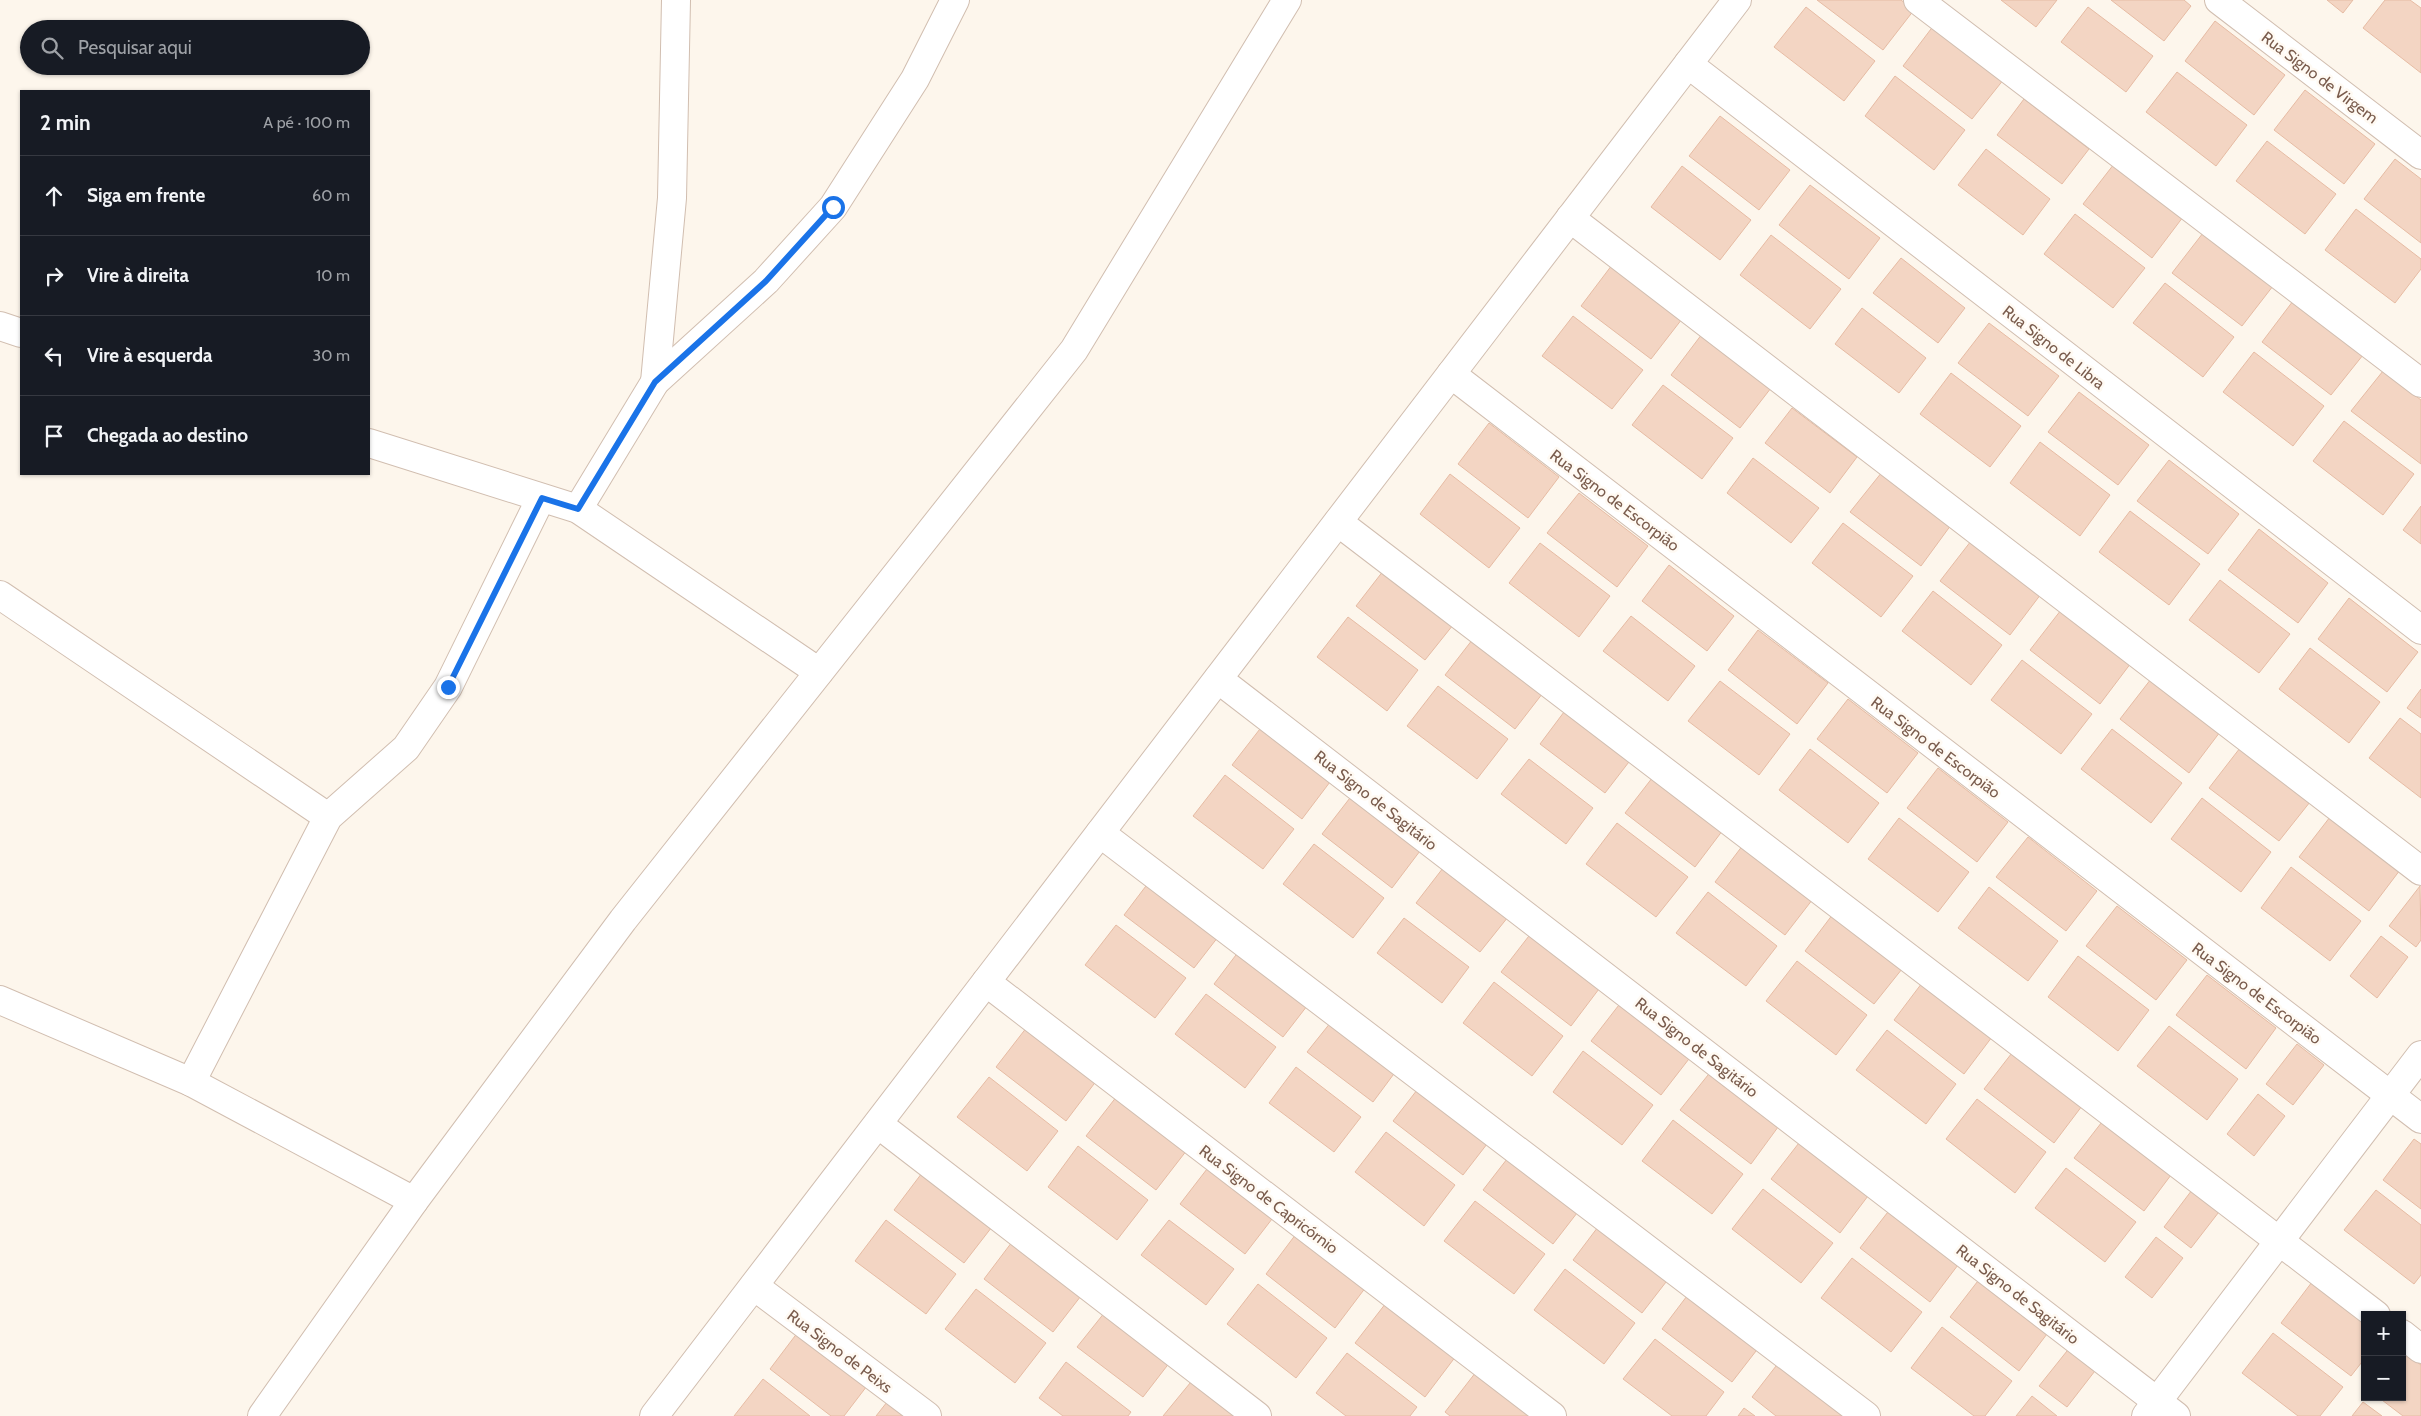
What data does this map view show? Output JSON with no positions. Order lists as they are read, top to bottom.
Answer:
{
  "streets": {
    "street": [
      "Rua Signo de Virgem",
      "Rua Signo de Libra",
      "Rua Signo de Escorpião",
      "Rua Signo de Sagitário",
      "Rua Signo de Capricórnio",
      "Rua Signo de Peixs"
    ]
  },
  "page": {
    "search": "Pesquisar aqui",
    "heading": ["2 min", "A pé · 100 m"],
    "list": [
      ["Siga em frente", "60 m"],
      ["Vire à direita", "10 m"],
      ["Vire à esquerda", "30 m"],
      "Chegada ao destino"
    ],
    "map_buttons": ["+", "−"]
  }
}
